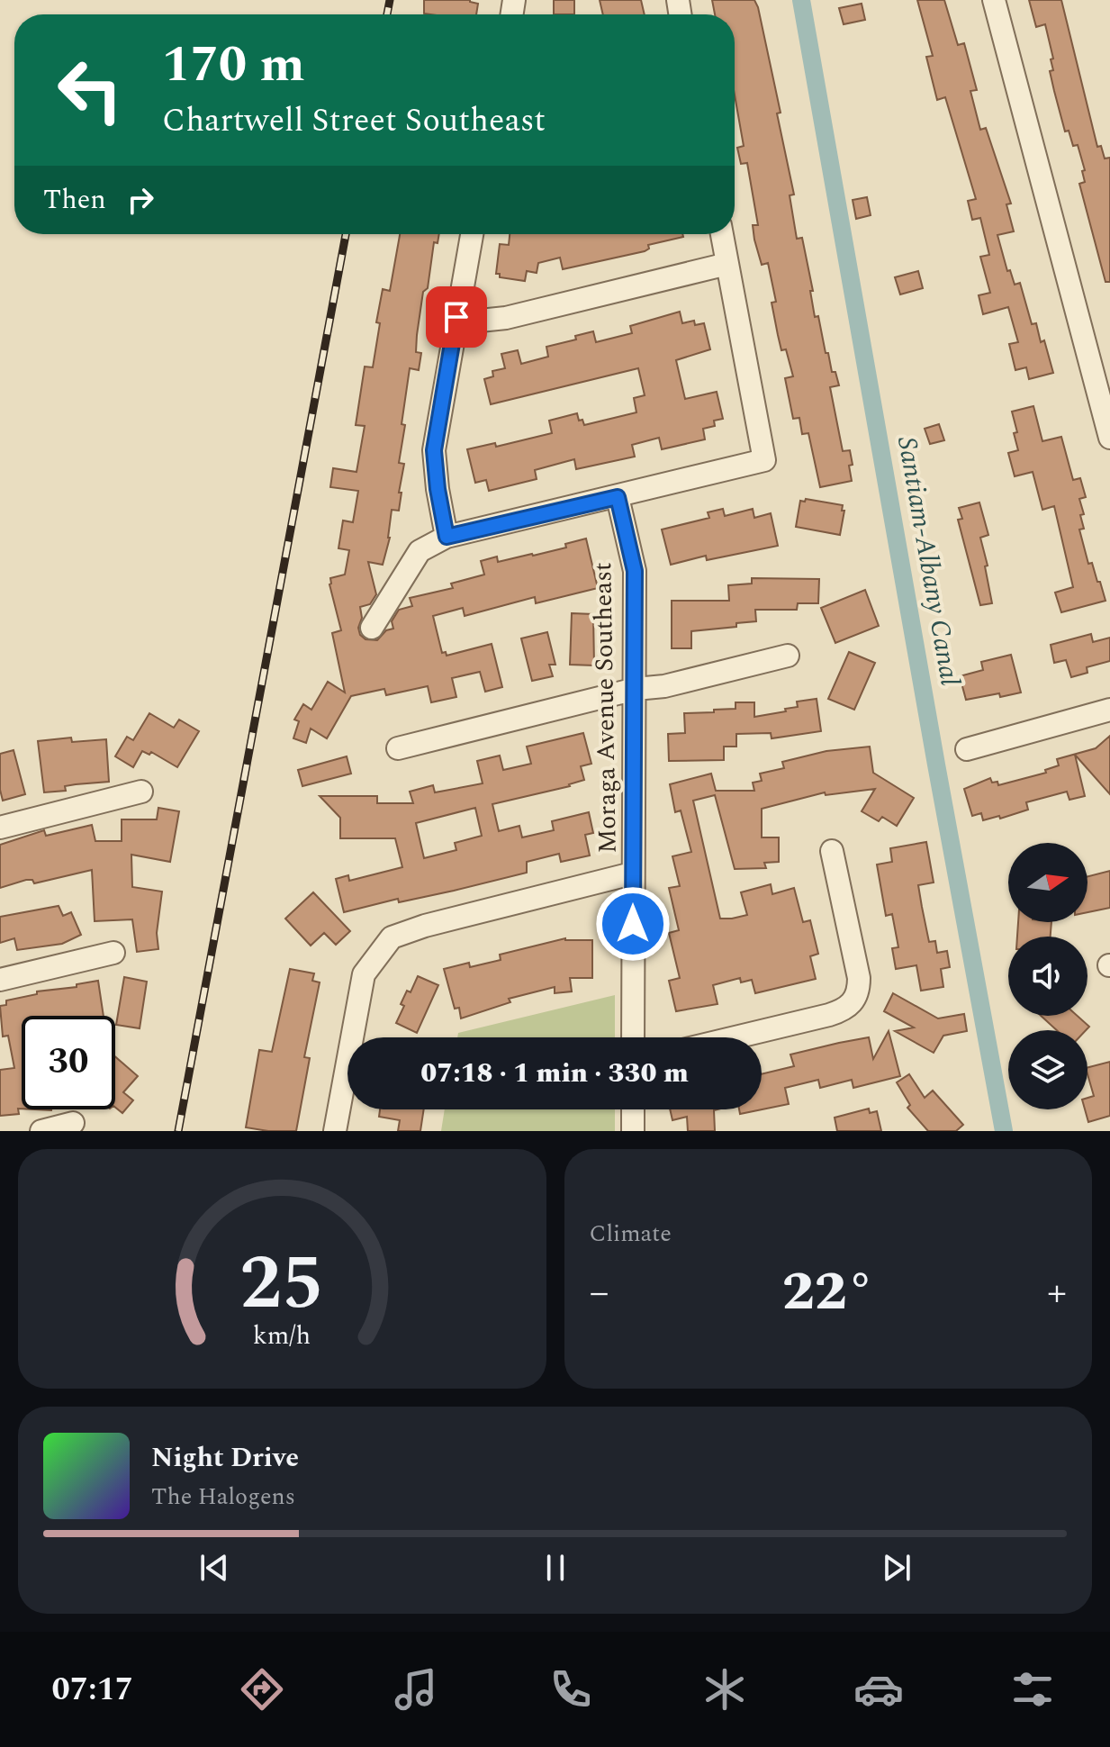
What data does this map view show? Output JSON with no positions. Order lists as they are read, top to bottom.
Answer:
{
  "streets": {
    "street": ["Moraga Avenue Southeast"]
  },
  "water": ["Santiam-Albany Canal"],
  "north": "right",
  "page": {
    "turn": ["170 m", "Chartwell Street Southeast"],
    "then": "Then",
    "limit": "30",
    "trip": "07:18 · 1 min · 330 m",
    "tile": "Climate",
    "heat": ["−", "22°", "+"],
    "song": ["Night Drive", "The Halogens"],
    "tabs": "07:17",
    "gauge": ["25", "km/h"]
  }
}
